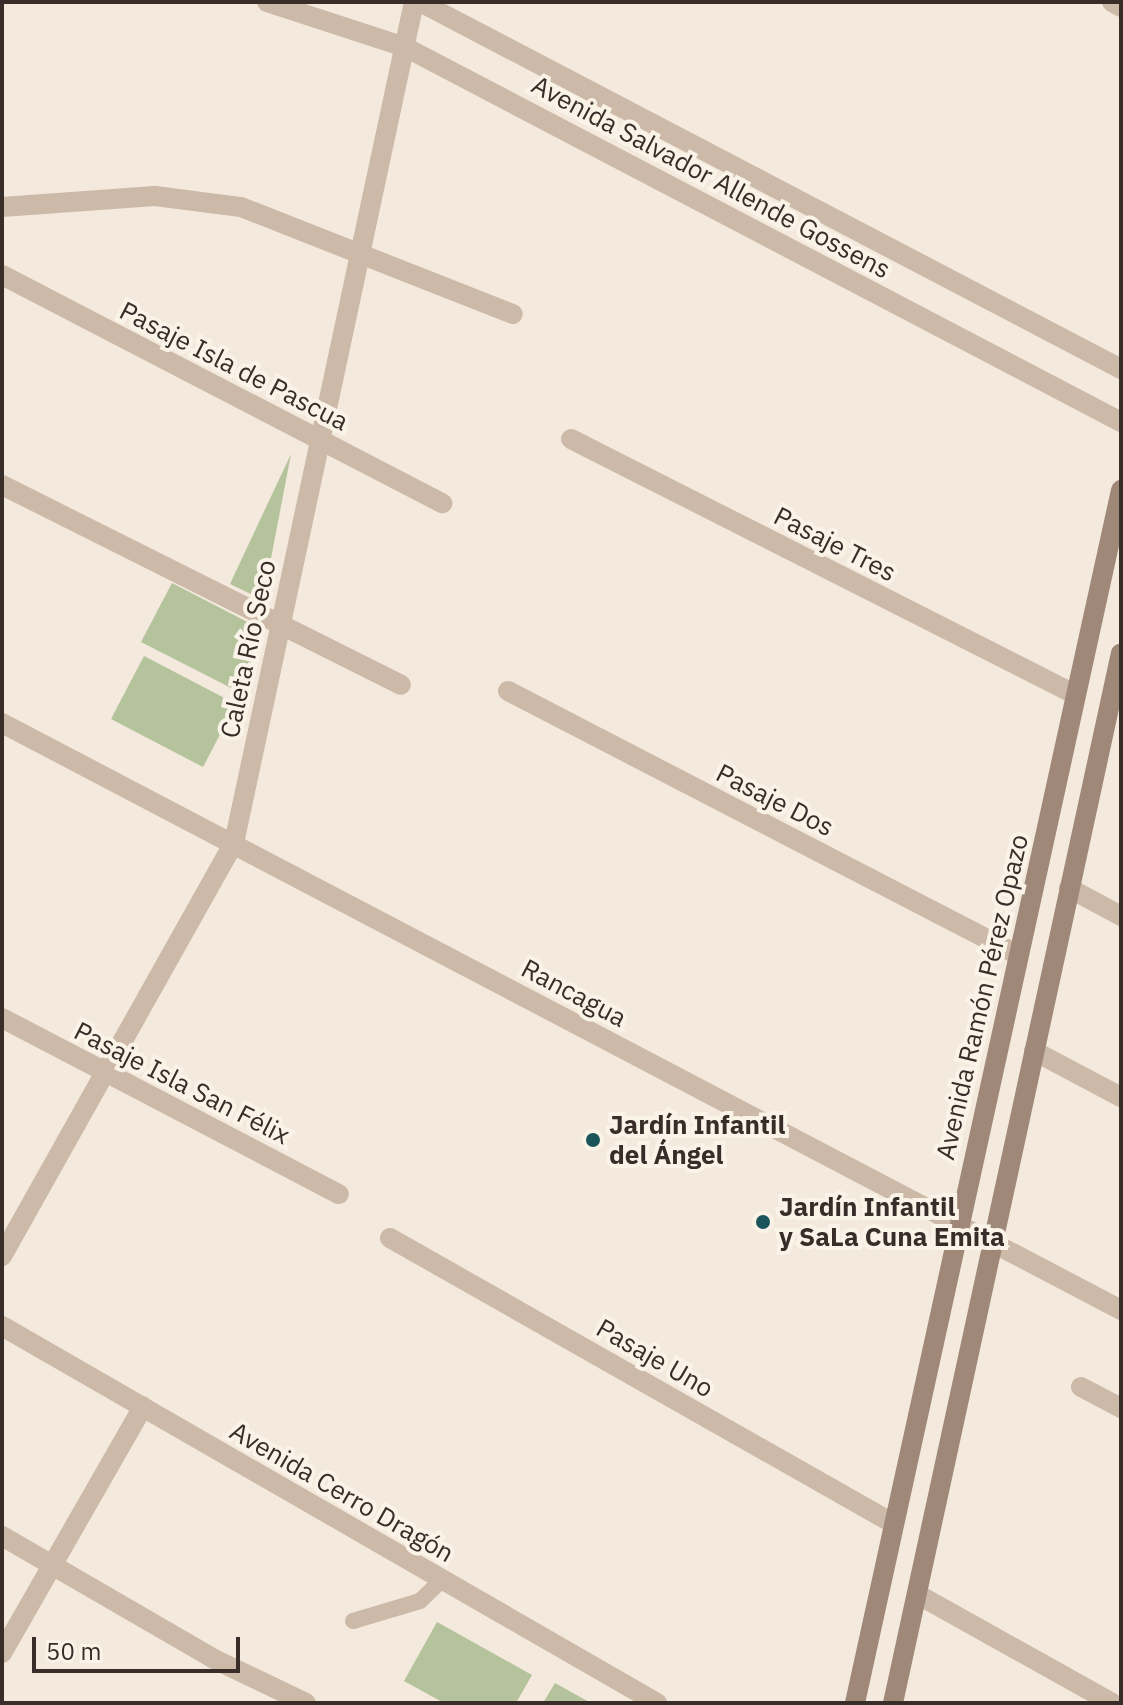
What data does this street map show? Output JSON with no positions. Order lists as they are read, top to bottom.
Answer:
{
  "streets": {
    "main road": ["Avenida Ramón Pérez Opazo"],
    "street": [
      "Avenida Salvador Allende Gossens",
      "Pasaje Isla de Pascua",
      "Pasaje Tres",
      "Caleta Río Seco",
      "Pasaje Dos",
      "Rancagua",
      "Pasaje Isla San Félix",
      "Pasaje Uno",
      "Avenida Cerro Dragón"
    ]
  },
  "crossings": [
    ["Avenida Salvador Allende Gossens", "Caleta Río Seco"],
    ["Pasaje Isla de Pascua", "Caleta Río Seco"],
    ["Pasaje Tres", "Avenida Ramón Pérez Opazo"],
    ["Caleta Río Seco", "Rancagua"],
    ["Caleta Río Seco", "Pasaje Isla San Félix"],
    ["Pasaje Dos", "Avenida Ramón Pérez Opazo"],
    ["Rancagua", "Avenida Ramón Pérez Opazo"],
    ["Avenida Ramón Pérez Opazo", "Pasaje Uno"]
  ],
  "places": ["Jardín Infantil del Ángel", "Jardín Infantil y SaLa Cuna Emita"],
  "scale_bar": "50 m"
}
